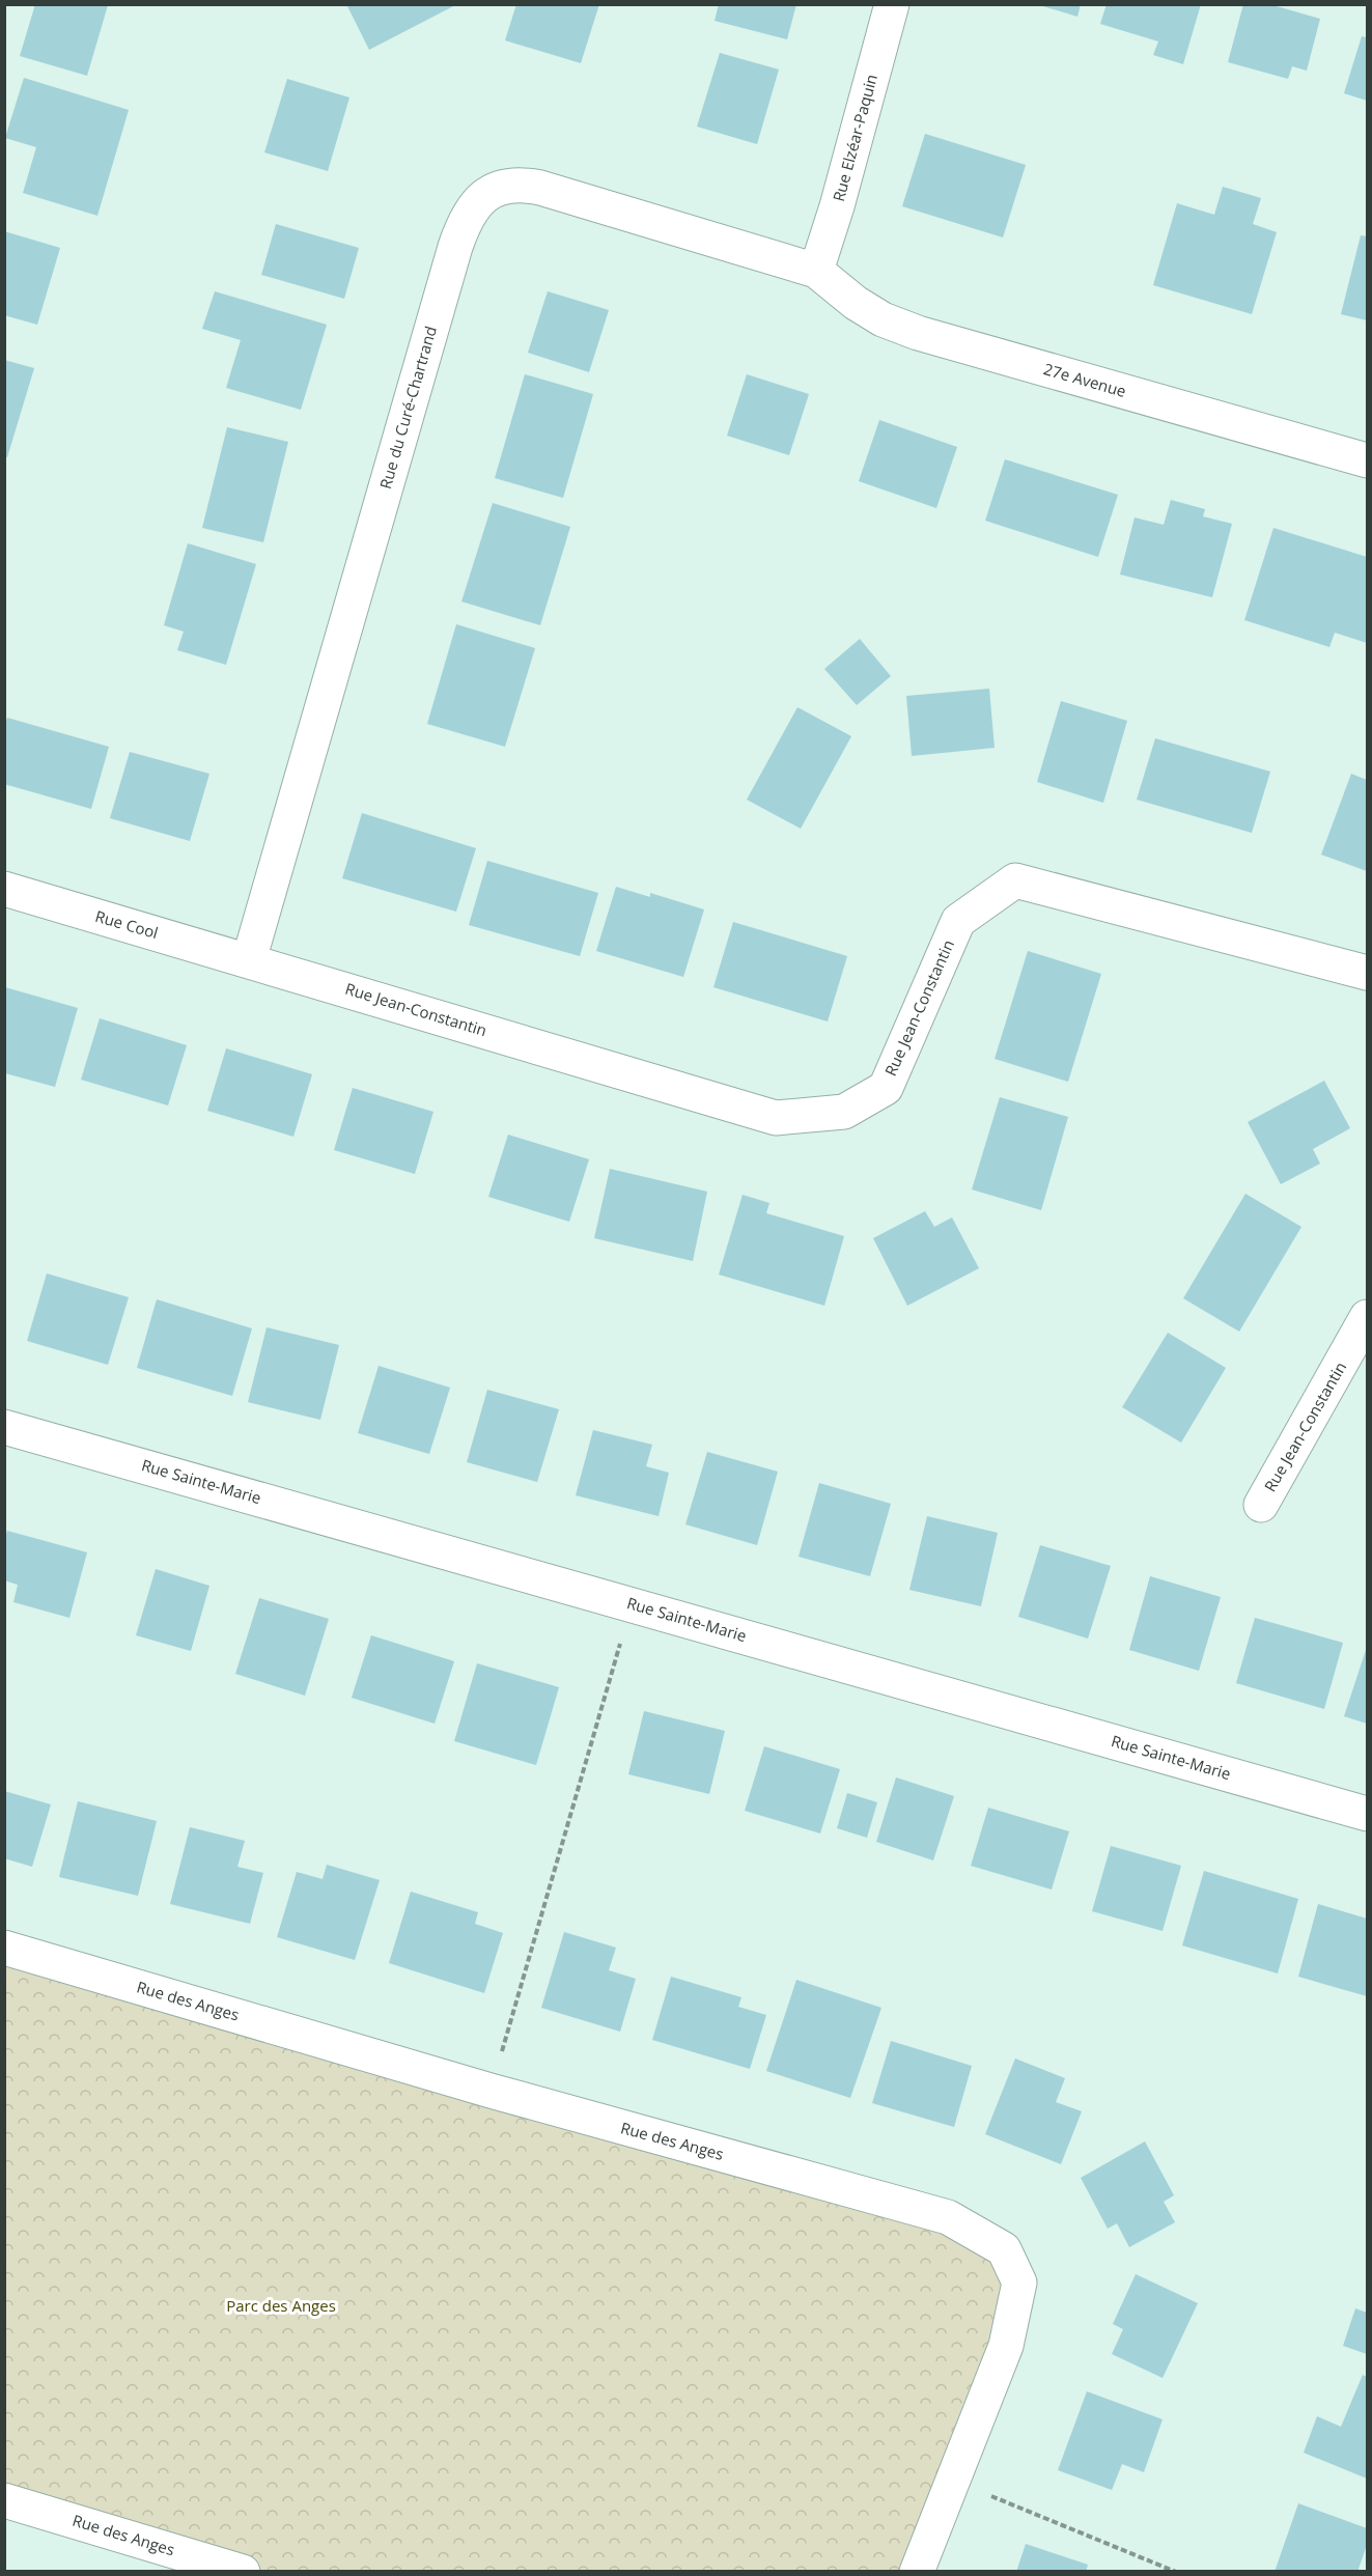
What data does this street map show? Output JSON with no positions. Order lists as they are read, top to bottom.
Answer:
{
  "streets": {
    "street": [
      "Rue Elzéar-Paquin",
      "27e Avenue",
      "Rue du Curé-Chartrand",
      "Rue Cool",
      "Rue Jean-Constantin",
      "Rue Sainte-Marie",
      "Rue des Anges"
    ]
  },
  "crossings": [
    ["Rue Elzéar-Paquin", "27e Avenue"],
    ["Rue Elzéar-Paquin", "Rue du Curé-Chartrand"],
    ["27e Avenue", "Rue du Curé-Chartrand"],
    ["Rue du Curé-Chartrand", "Rue Cool"],
    ["Rue du Curé-Chartrand", "Rue Jean-Constantin"],
    ["Rue Cool", "Rue Jean-Constantin"]
  ],
  "parks": ["Parc des Anges"]
}
